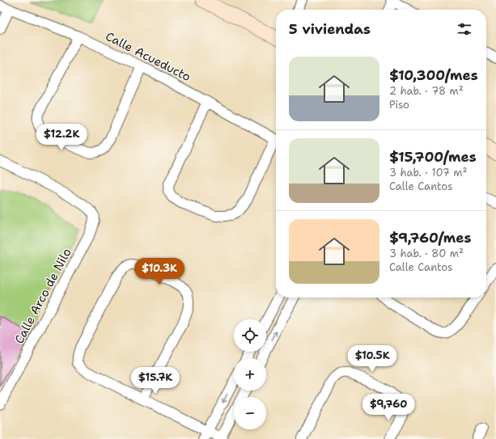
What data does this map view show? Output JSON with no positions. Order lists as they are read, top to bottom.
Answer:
{
  "streets": {
    "street": ["Calle Acueducto", "Calle Arco de Nilo"]
  },
  "page": {
    "heading": "5 viviendas",
    "list": [
      {
        "name": "$10,300/mes",
        "note": "2 hab. · 78 m² · Piso"
      },
      {
        "name": "$15,700/mes",
        "note": "3 hab. · 107 m² · Calle Cantos"
      },
      {
        "name": "$9,760/mes",
        "note": "3 hab. · 80 m² · Calle Cantos"
      }
    ],
    "price": [
      "$12.2K",
      "$10.3K",
      "$10.5K",
      "$15.7K",
      "$9,760"
    ],
    "map_buttons": ["+", "−"]
  }
}
